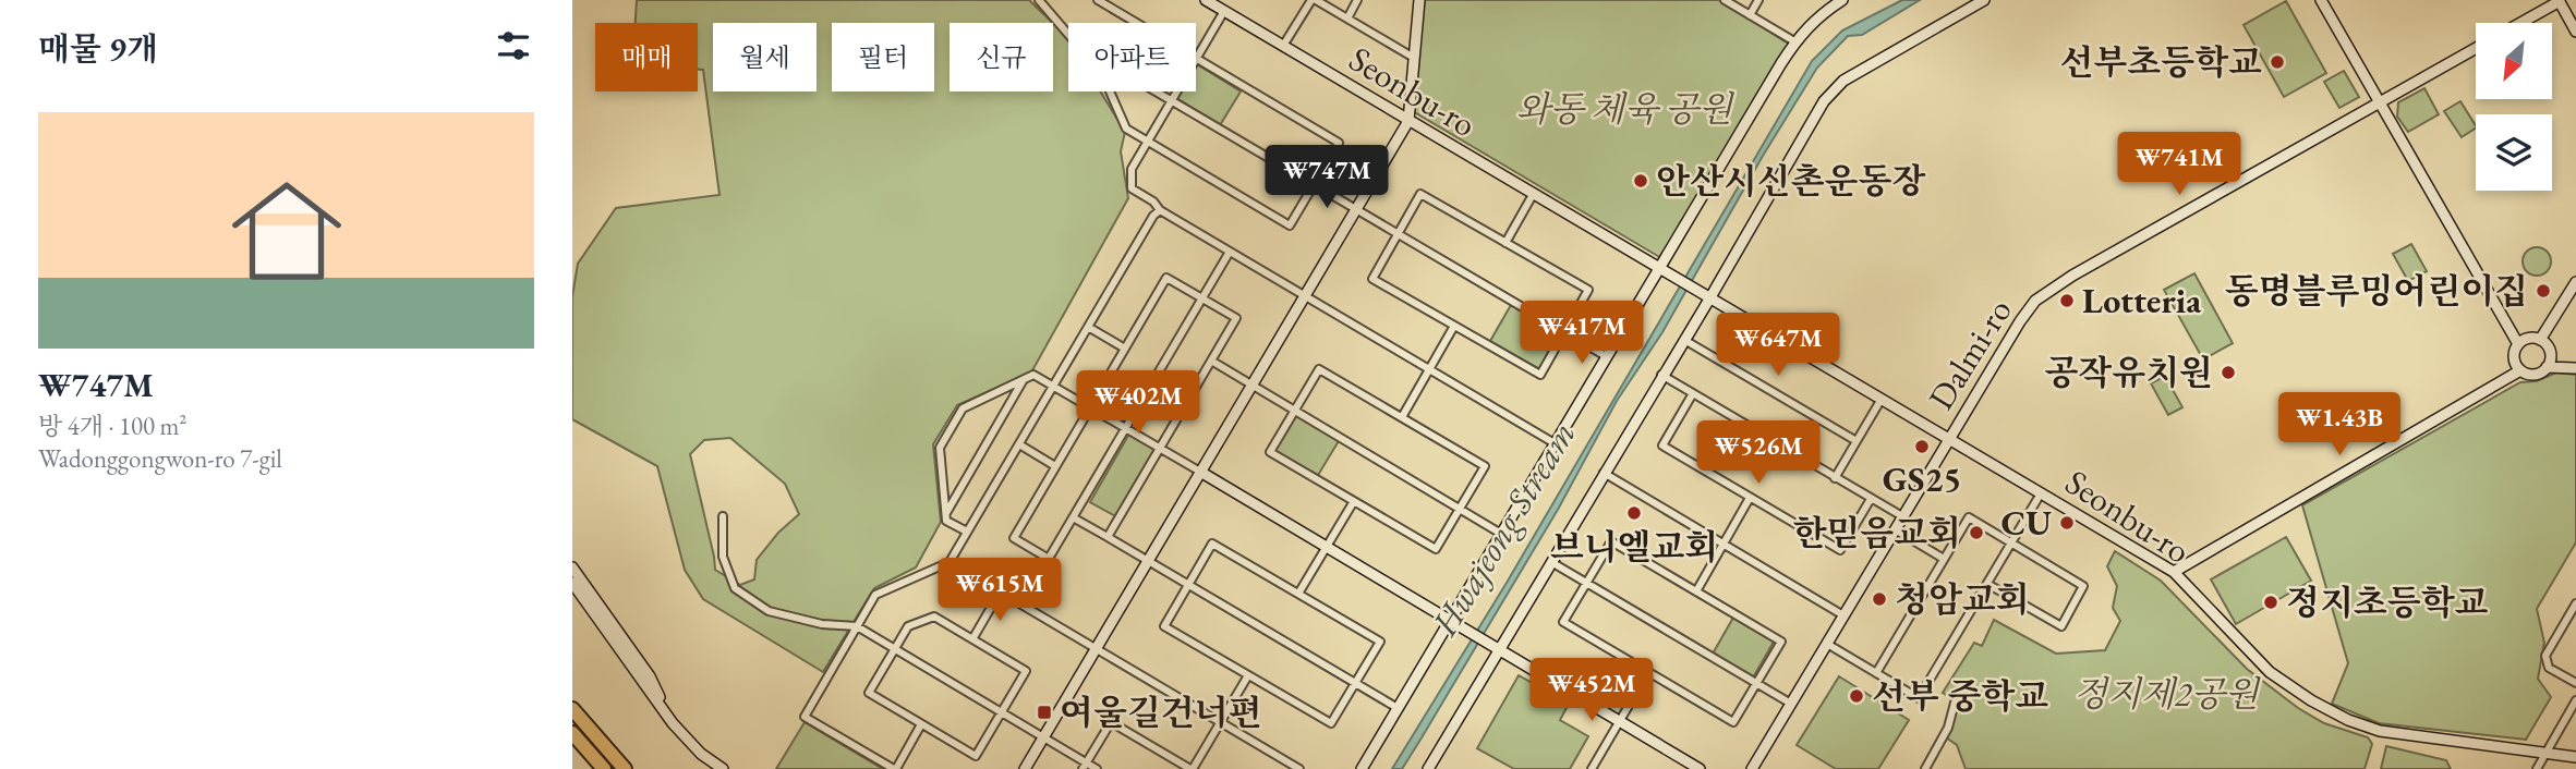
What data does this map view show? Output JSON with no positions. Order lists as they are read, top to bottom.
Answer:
{
  "streets": {
    "street": ["Seonbu-ro", "Dalmi-ro"]
  },
  "crossings": [
    ["Seonbu-ro", "Dalmi-ro"]
  ],
  "water": ["Hwajeong Stream"],
  "parks": ["와동 체육 공원", "정지제2공원"],
  "places": {
    "other": [
      "선부초등학교",
      "안산시신촌운동장",
      "동명블루밍어린이집",
      "Lotteria",
      "공작유치원",
      "GS25",
      "브니엘교회",
      "CU",
      "한믿음교회",
      "청암교회",
      "정지초등학교",
      "선부 중학교"
    ],
    "transit": ["여울길건너편"]
  },
  "north": "bottom left",
  "page": {
    "heading": "매물 9개",
    "chip": [
      "매매",
      "월세",
      "필터",
      "신규",
      "아파트"
    ],
    "list": [
      {
        "name": "₩747M",
        "note": "방 4개 · 100 m² · Wadonggongwon-ro 7-gil"
      }
    ],
    "price": [
      "₩741M",
      "₩747M",
      "₩417M",
      "₩647M",
      "₩402M",
      "₩1.43B",
      "₩526M",
      "₩615M",
      "₩452M"
    ]
  }
}
